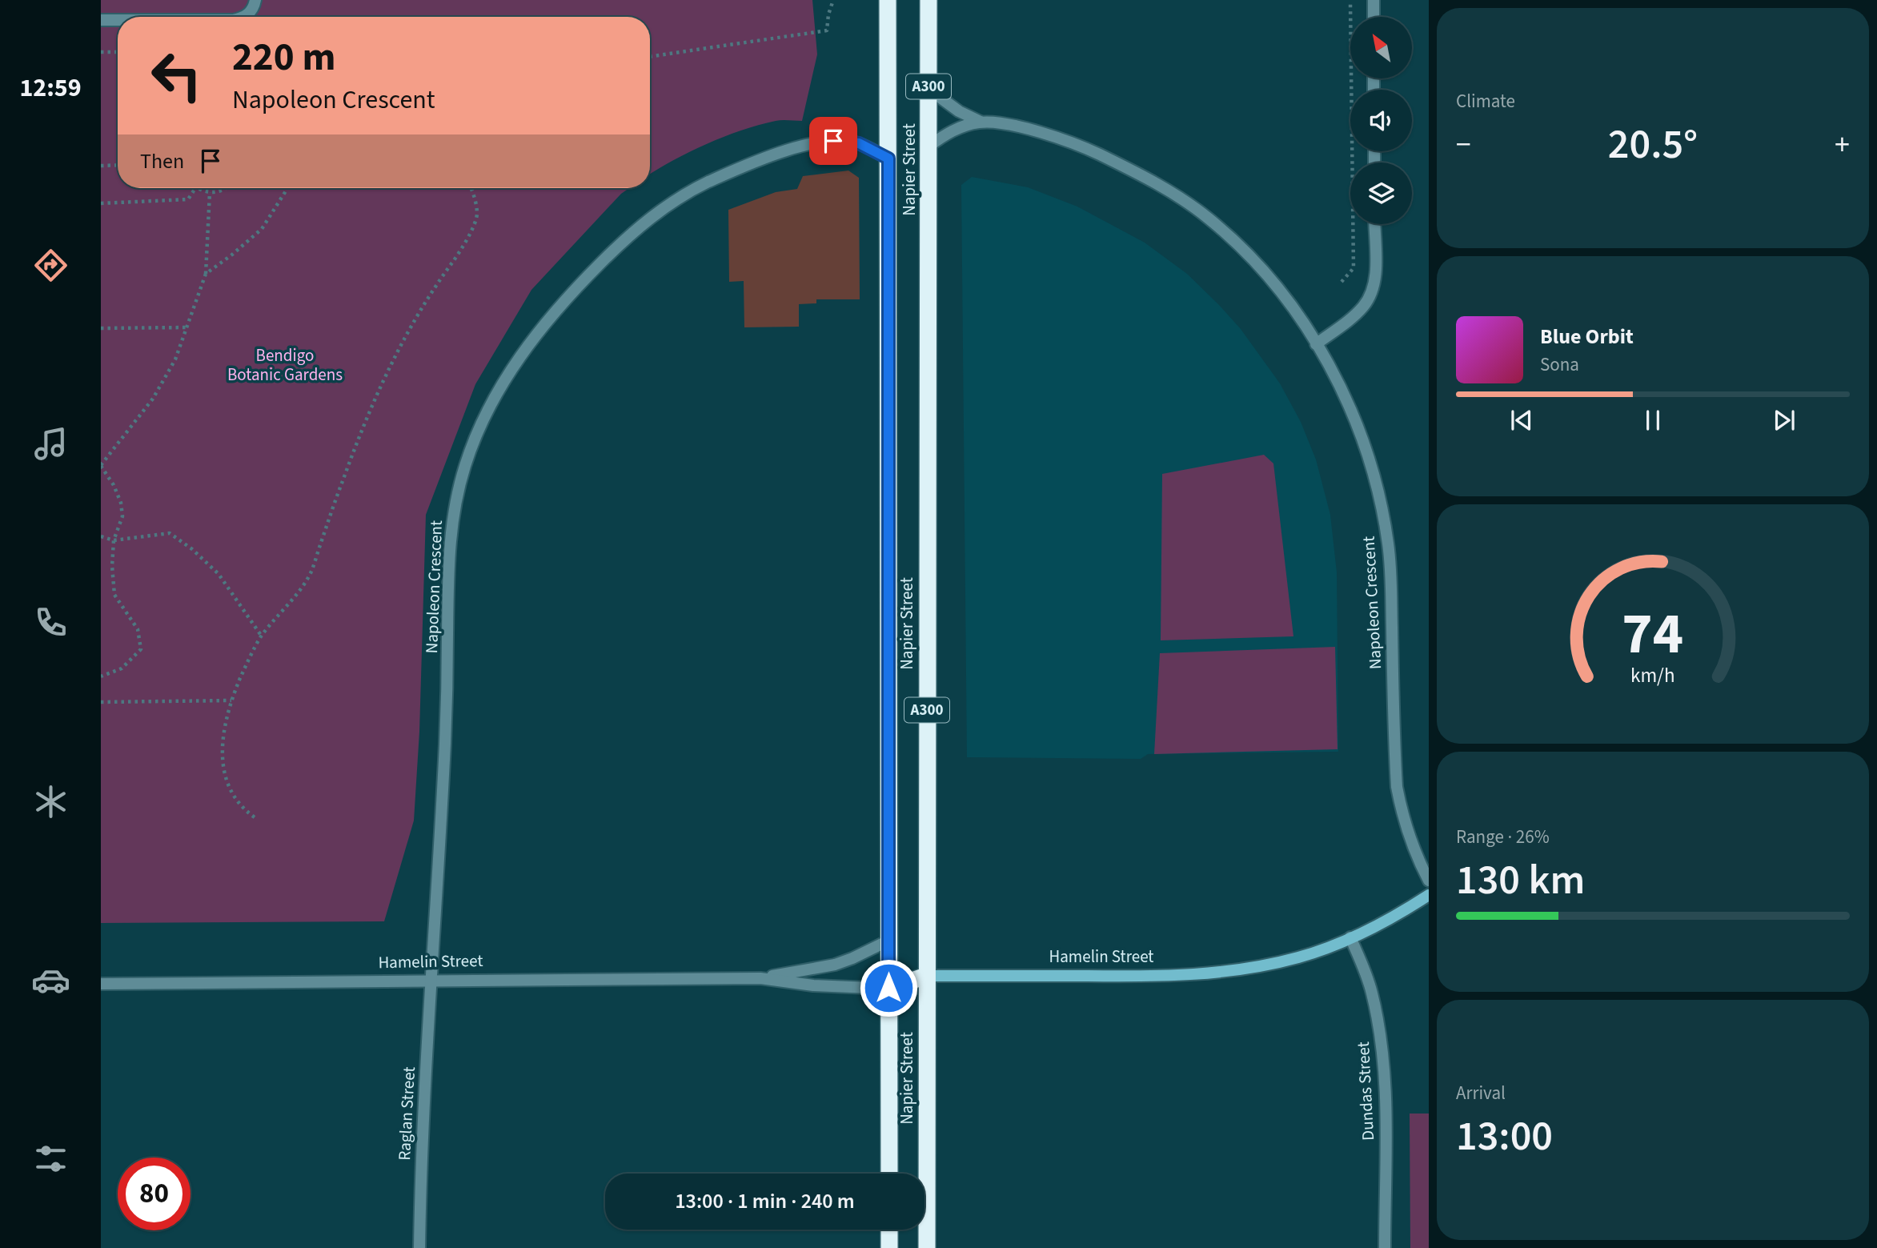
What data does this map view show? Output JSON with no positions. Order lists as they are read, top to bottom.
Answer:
{
  "streets": {
    "highway": ["A300", "Napier Street", "Hamelin Street"],
    "street": ["Napoleon Crescent", "Dundas Street", "Raglan Street"]
  },
  "crossings": [
    ["Napier Street", "Napoleon Crescent"],
    ["Napier Street", "Hamelin Street"],
    ["Napoleon Crescent", "Hamelin Street"],
    ["Napoleon Crescent", "Raglan Street"],
    ["Hamelin Street", "Dundas Street"],
    ["Hamelin Street", "Raglan Street"]
  ],
  "parks": ["Bendigo Botanic Gardens"],
  "north": "top left",
  "page": {
    "tabs": "12:59",
    "tile": [
      "Climate",
      ["Range · 26%", "130 km"],
      ["Arrival", "13:00"]
    ],
    "turn": ["220 m", "Napoleon Crescent"],
    "heat": ["−", "20.5°", "+"],
    "then": "Then",
    "song": ["Blue Orbit", "Sona"],
    "limit": "80",
    "trip": "13:00 · 1 min · 240 m",
    "gauge": ["74", "km/h"]
  }
}
